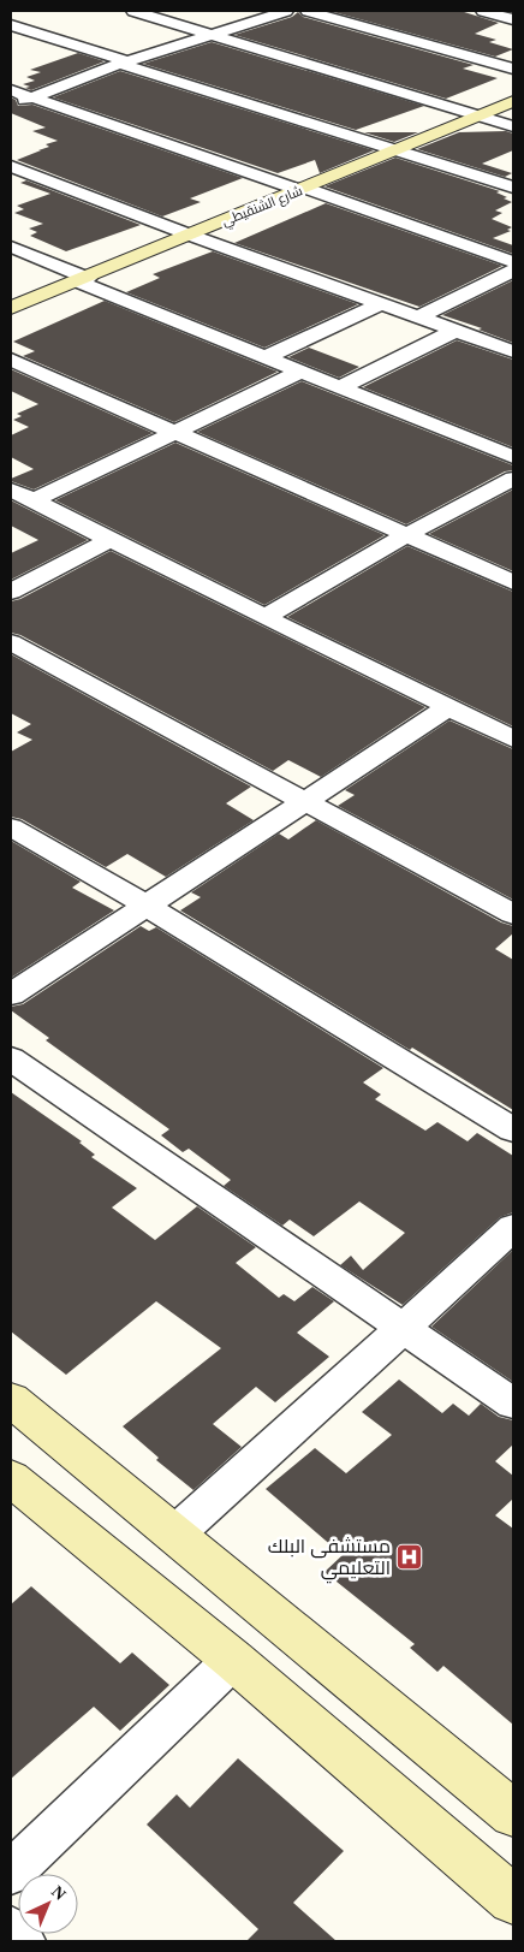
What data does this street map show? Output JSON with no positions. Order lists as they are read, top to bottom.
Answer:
{
  "streets": {
    "street": ["شارع الشنقيطي"]
  },
  "places": {
    "hospital": ["مستشفى البلك التعليمي"]
  },
  "north": "top right"
}
